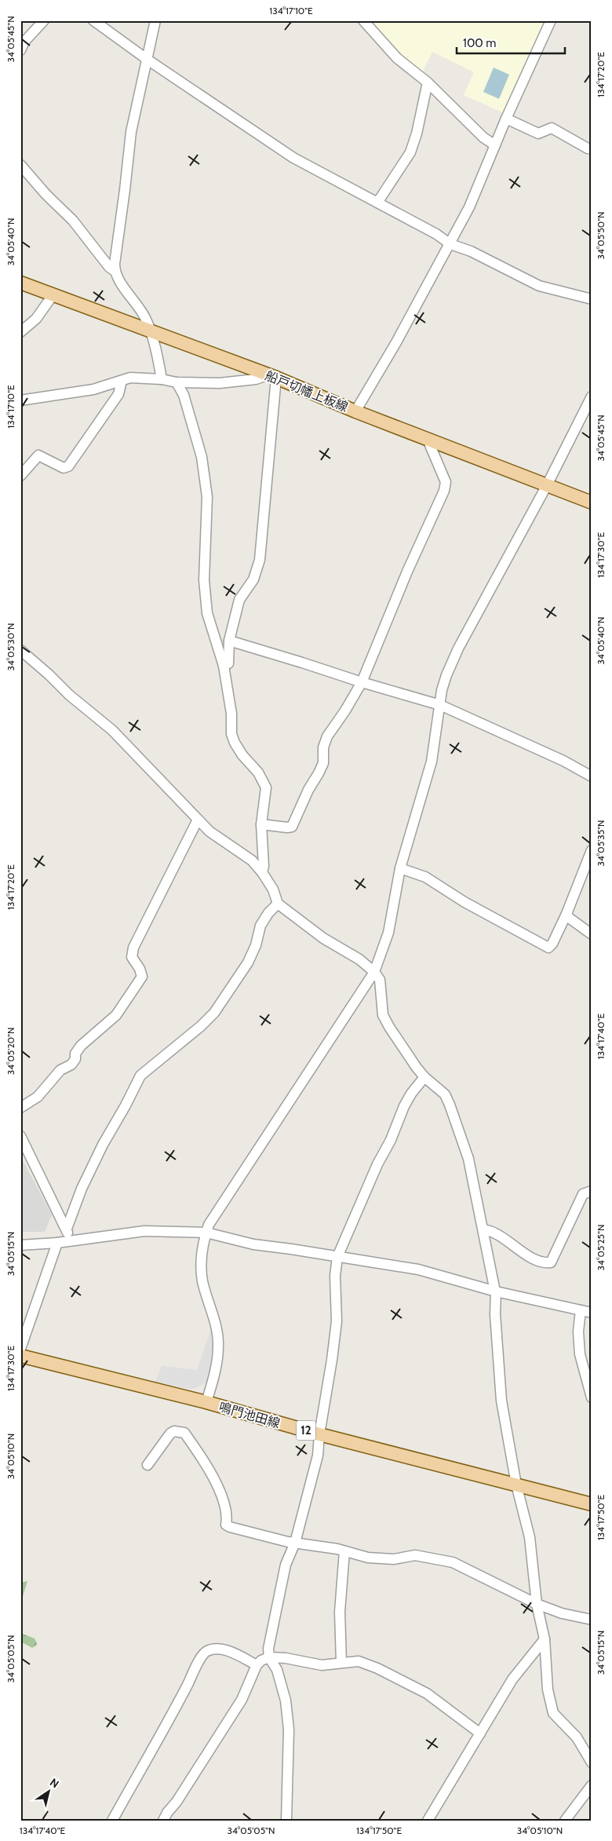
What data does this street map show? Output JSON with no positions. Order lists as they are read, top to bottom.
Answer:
{
  "streets": {
    "main road": ["船戸切幡上板線", "鳴門池田線", "12"]
  },
  "scale_bar": "100 m",
  "north": "top right",
  "coordinates": [
    "134°17'10\"E",
    "34°05'45\"N",
    "134°17'20\"E",
    "34°05'50\"N",
    "34°05'40\"N",
    "134°17'30\"E",
    "34°05'30\"N",
    "34°05'35\"N",
    "134°17'40\"E",
    "34°05'20\"N",
    "34°05'25\"N",
    "34°05'15\"N",
    "34°05'10\"N",
    "134°17'50\"E",
    "34°05'05\"N"
  ]
}
